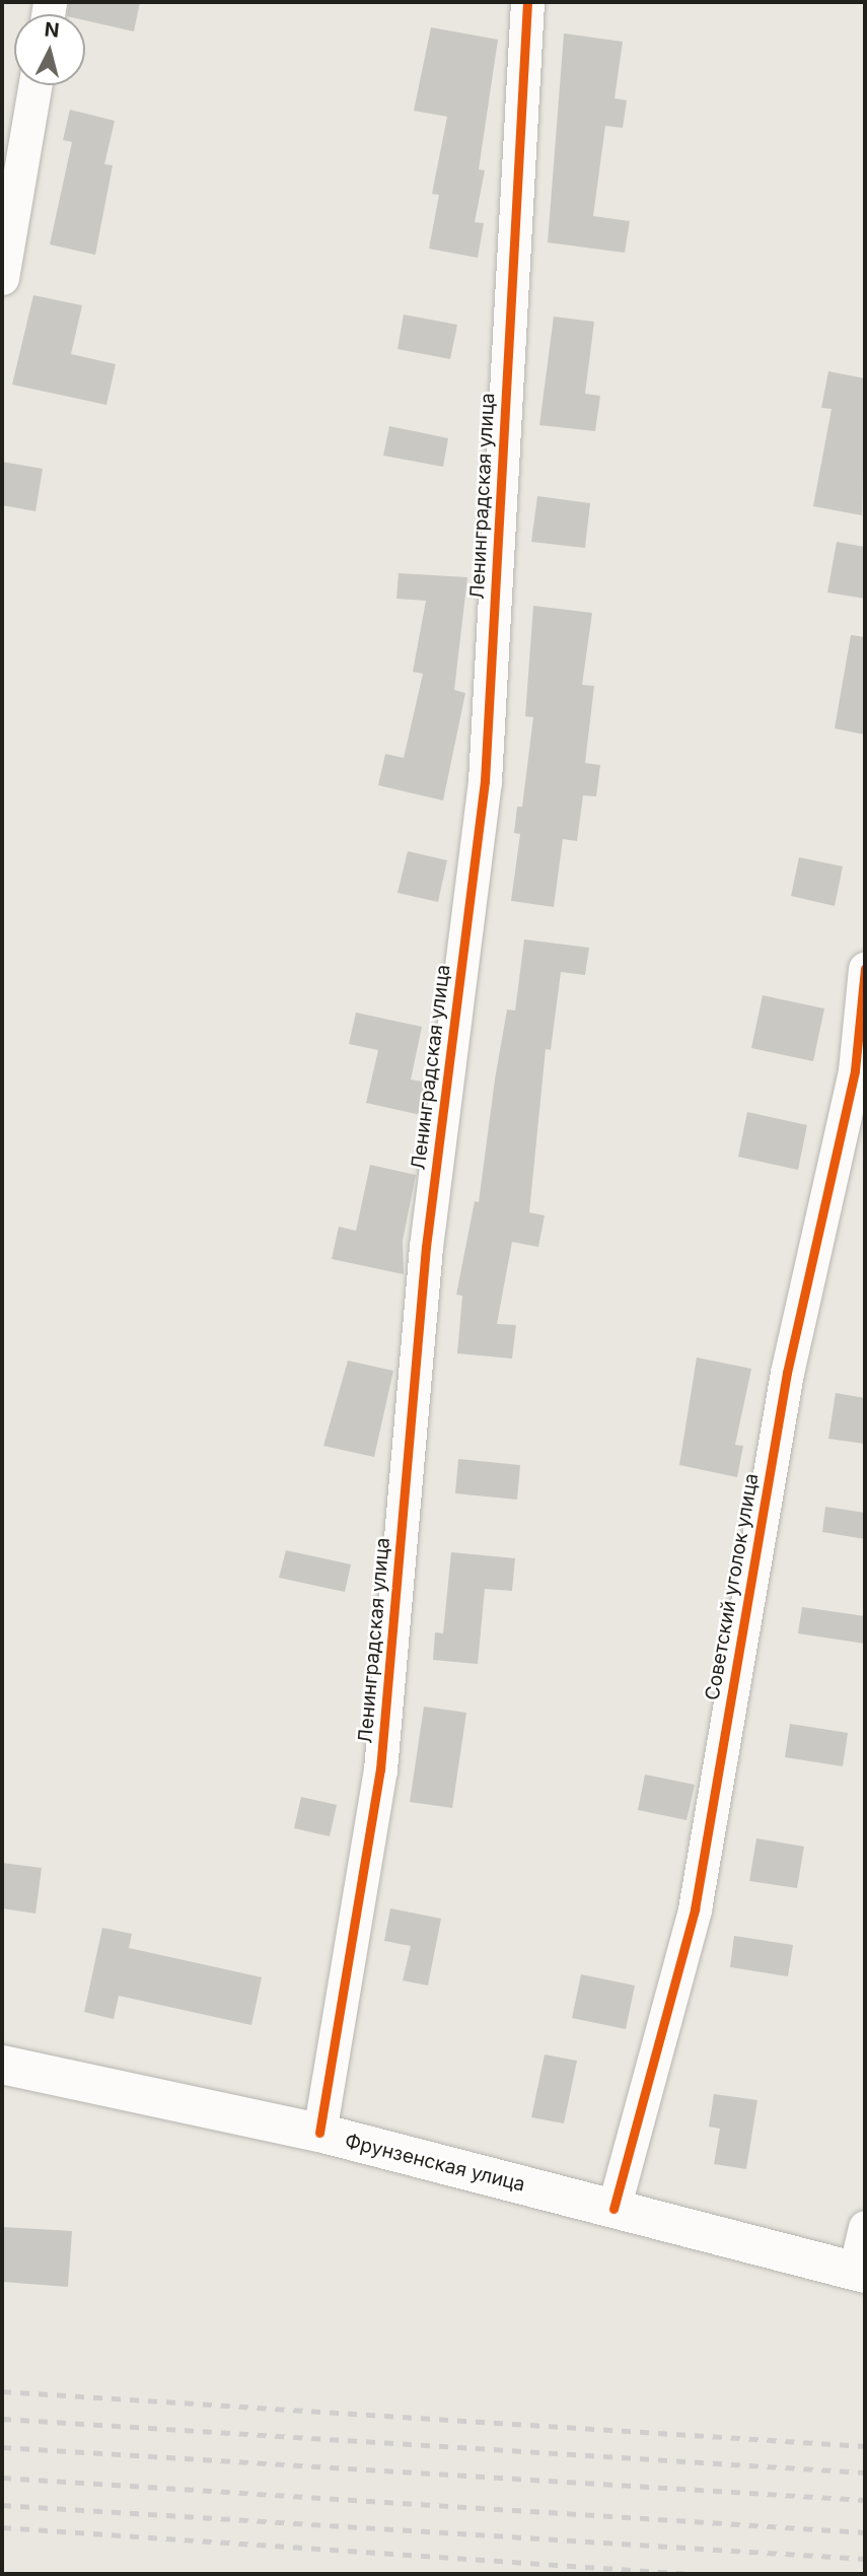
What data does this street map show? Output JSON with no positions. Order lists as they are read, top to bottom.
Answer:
{
  "streets": {
    "street": ["Ленинградская улица", "Советский уголок улица", "Фрунзенская улица"]
  },
  "crossings": [
    ["Ленинградская улица", "Фрунзенская улица"],
    ["Советский уголок улица", "Фрунзенская улица"]
  ],
  "north": "top"
}
